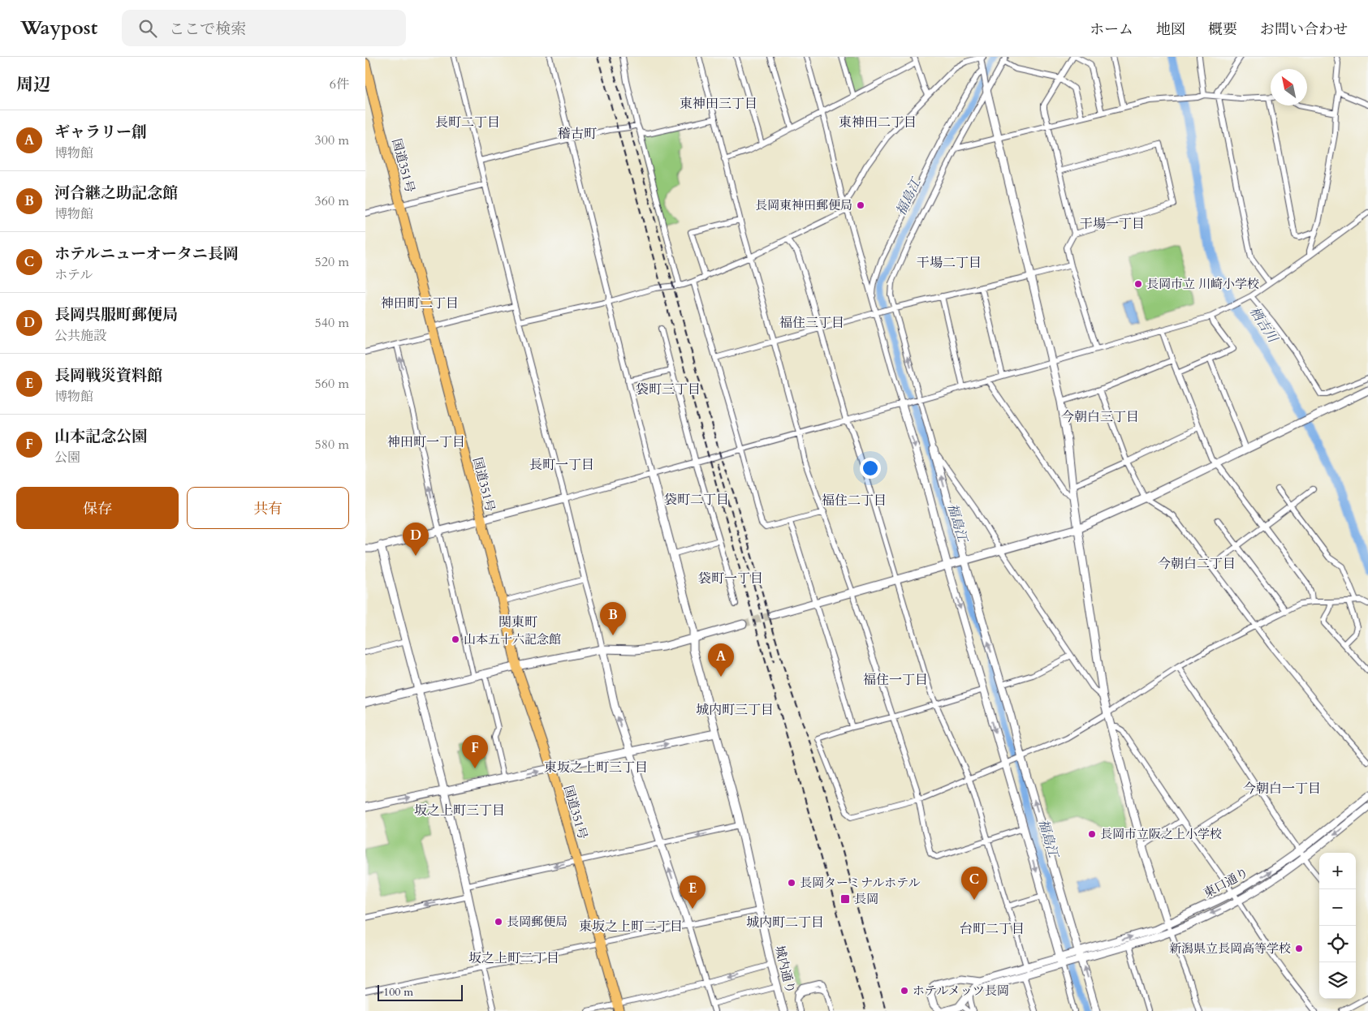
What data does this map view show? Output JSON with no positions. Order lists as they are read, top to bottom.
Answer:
{
  "streets": {
    "highway": ["国道351号"],
    "street": ["東口通り", "城内通り"]
  },
  "districts": [
    "東神田三丁目",
    "長町二丁目",
    "東神田二丁目",
    "稽古町",
    "干場一丁目",
    "干場二丁目",
    "神田町二丁目",
    "福住三丁目",
    "袋町三丁目",
    "今朝白三丁目",
    "神田町一丁目",
    "長町一丁目",
    "袋町二丁目",
    "福住二丁目",
    "今朝白二丁目",
    "袋町一丁目",
    "関東町",
    "福住一丁目",
    "城内町三丁目",
    "東坂之上町三丁目",
    "今朝白一丁目",
    "坂之上町三丁目",
    "城内町二丁目",
    "東坂之上町二丁目",
    "台町二丁目",
    "坂之上町二丁目"
  ],
  "water": ["福島江", "栖吉川"],
  "places": {
    "other": [
      "長岡東神田郵便局",
      "長岡市立 川崎小学校",
      "山本五十六記念館",
      "長岡市立阪之上小学校",
      "長岡ターミナルホテル",
      "長岡郵便局",
      "新潟県立長岡高等学校",
      "ホテルメッツ長岡"
    ],
    "transit": ["長岡"]
  },
  "scale_bar": "100 m",
  "north": "top left",
  "page": {
    "header": "Waypost",
    "search": "ここで検索",
    "nav": [
      "ホーム",
      "地図",
      "概要",
      "お問い合わせ"
    ],
    "heading": ["周辺", "6件"],
    "list": [
      {
        "mark": "A",
        "name": "ギャラリー創",
        "note": "博物館",
        "value": "300 m"
      },
      {
        "mark": "B",
        "name": "河合継之助記念館",
        "note": "博物館",
        "value": "360 m"
      },
      {
        "mark": "C",
        "name": "ホテルニューオータニ長岡",
        "note": "ホテル",
        "value": "520 m"
      },
      {
        "mark": "D",
        "name": "長岡呉服町郵便局",
        "note": "公共施設",
        "value": "540 m"
      },
      {
        "mark": "E",
        "name": "長岡戦災資料館",
        "note": "博物館",
        "value": "560 m"
      },
      {
        "mark": "F",
        "name": "山本記念公園",
        "note": "公園",
        "value": "580 m"
      }
    ],
    "buttons": ["保存", "共有"],
    "pins": [
      "D",
      "B",
      "A",
      "F",
      "C",
      "E"
    ],
    "map_buttons": ["+", "−"],
    "scale": "100 m"
  }
}
